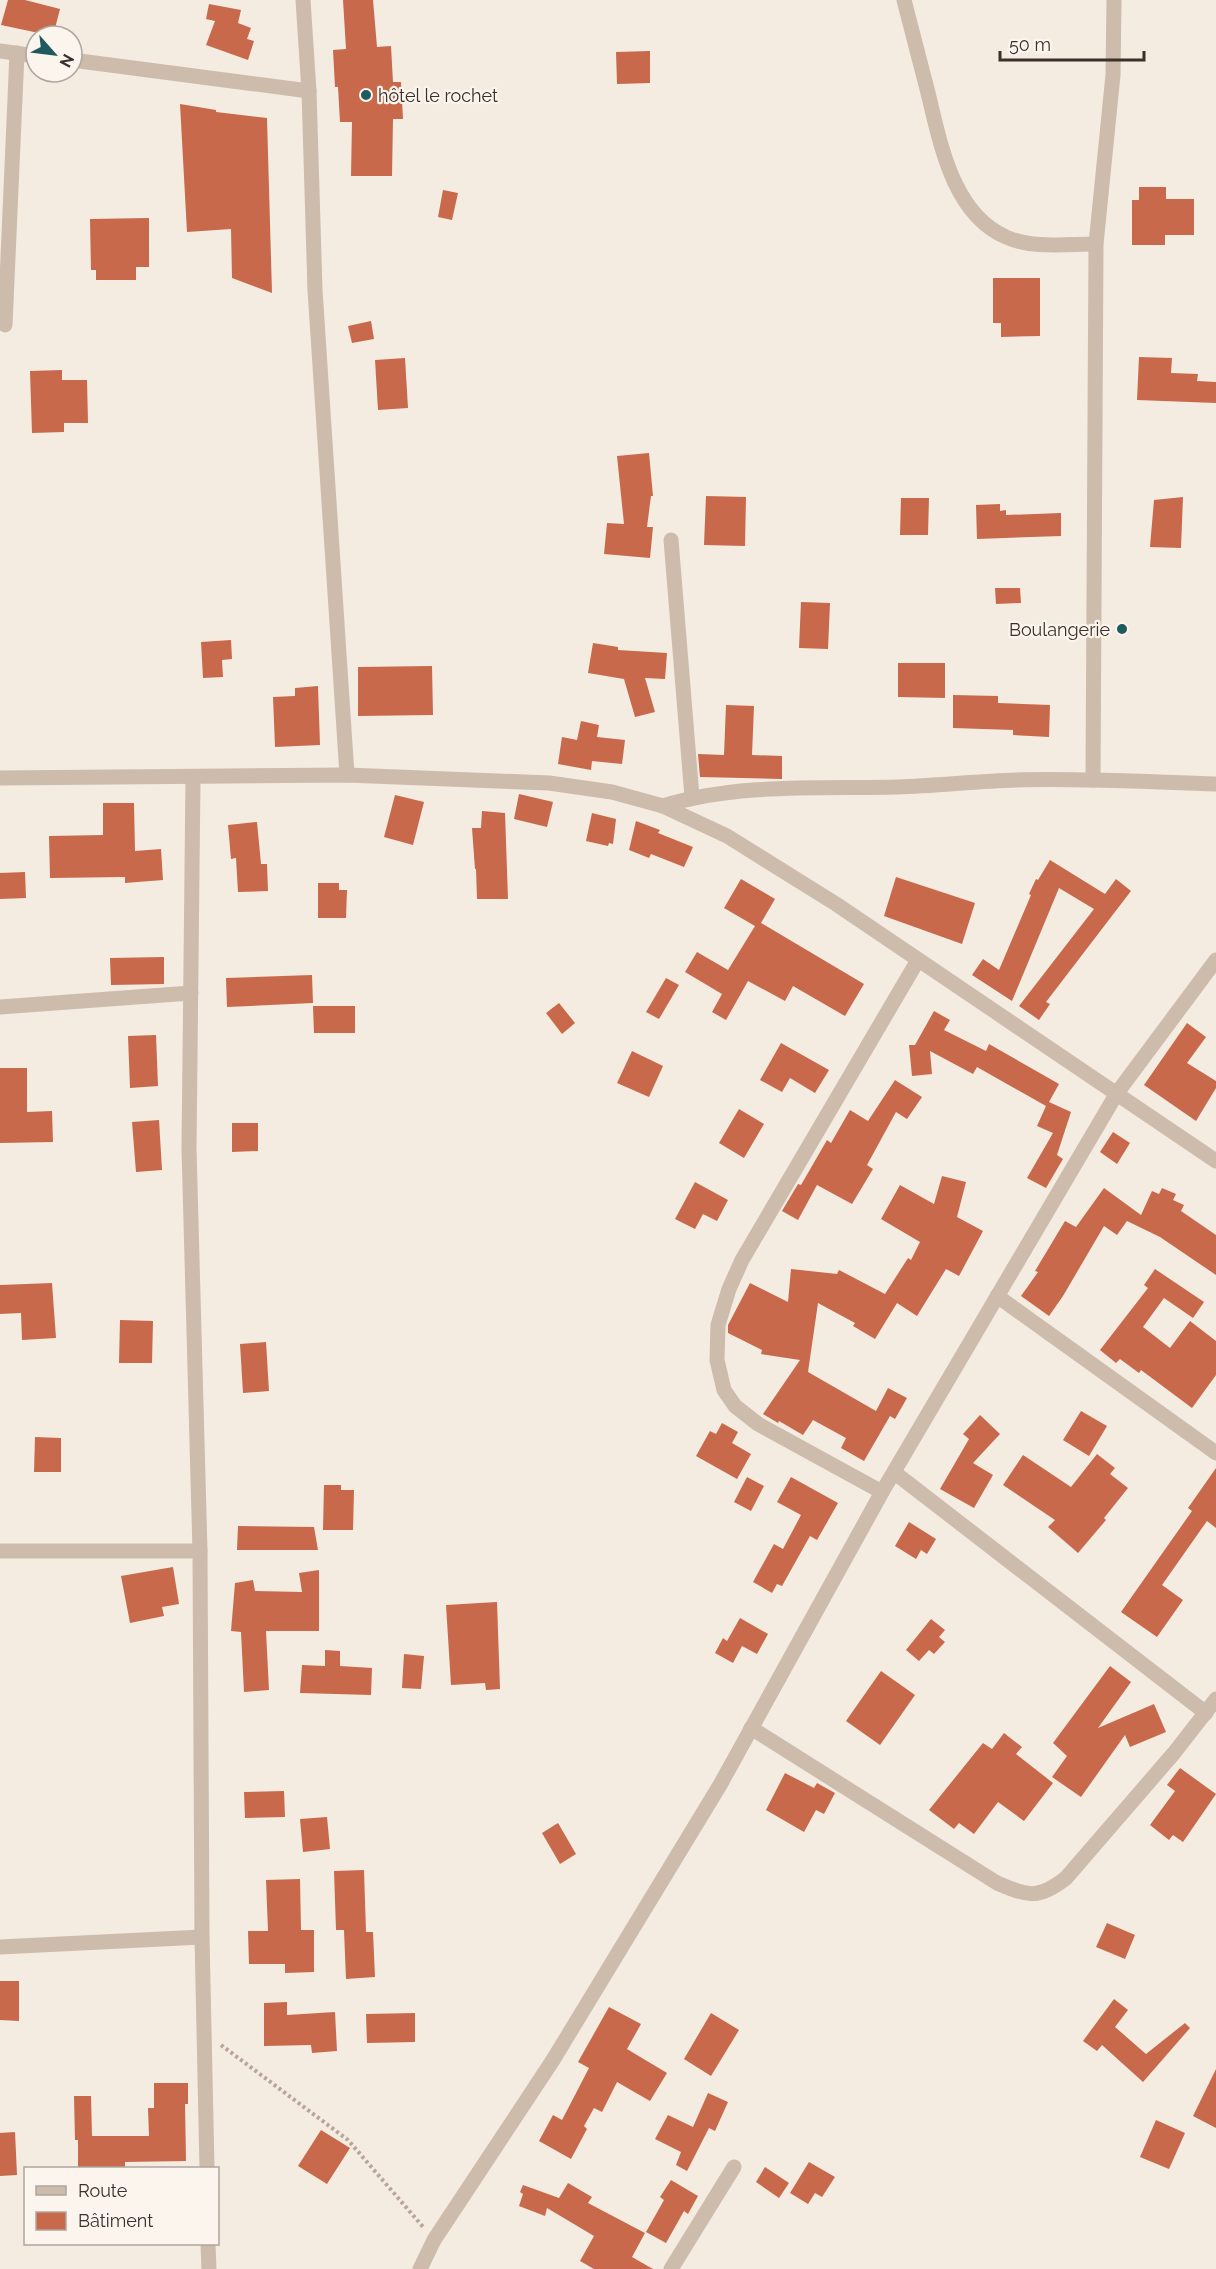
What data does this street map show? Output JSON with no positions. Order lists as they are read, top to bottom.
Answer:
{
  "places": ["hôtel le rochet", "Boulangerie"],
  "legend": ["Route", "Bâtiment"],
  "scale_bar": "50 m",
  "north": "bottom right"
}
